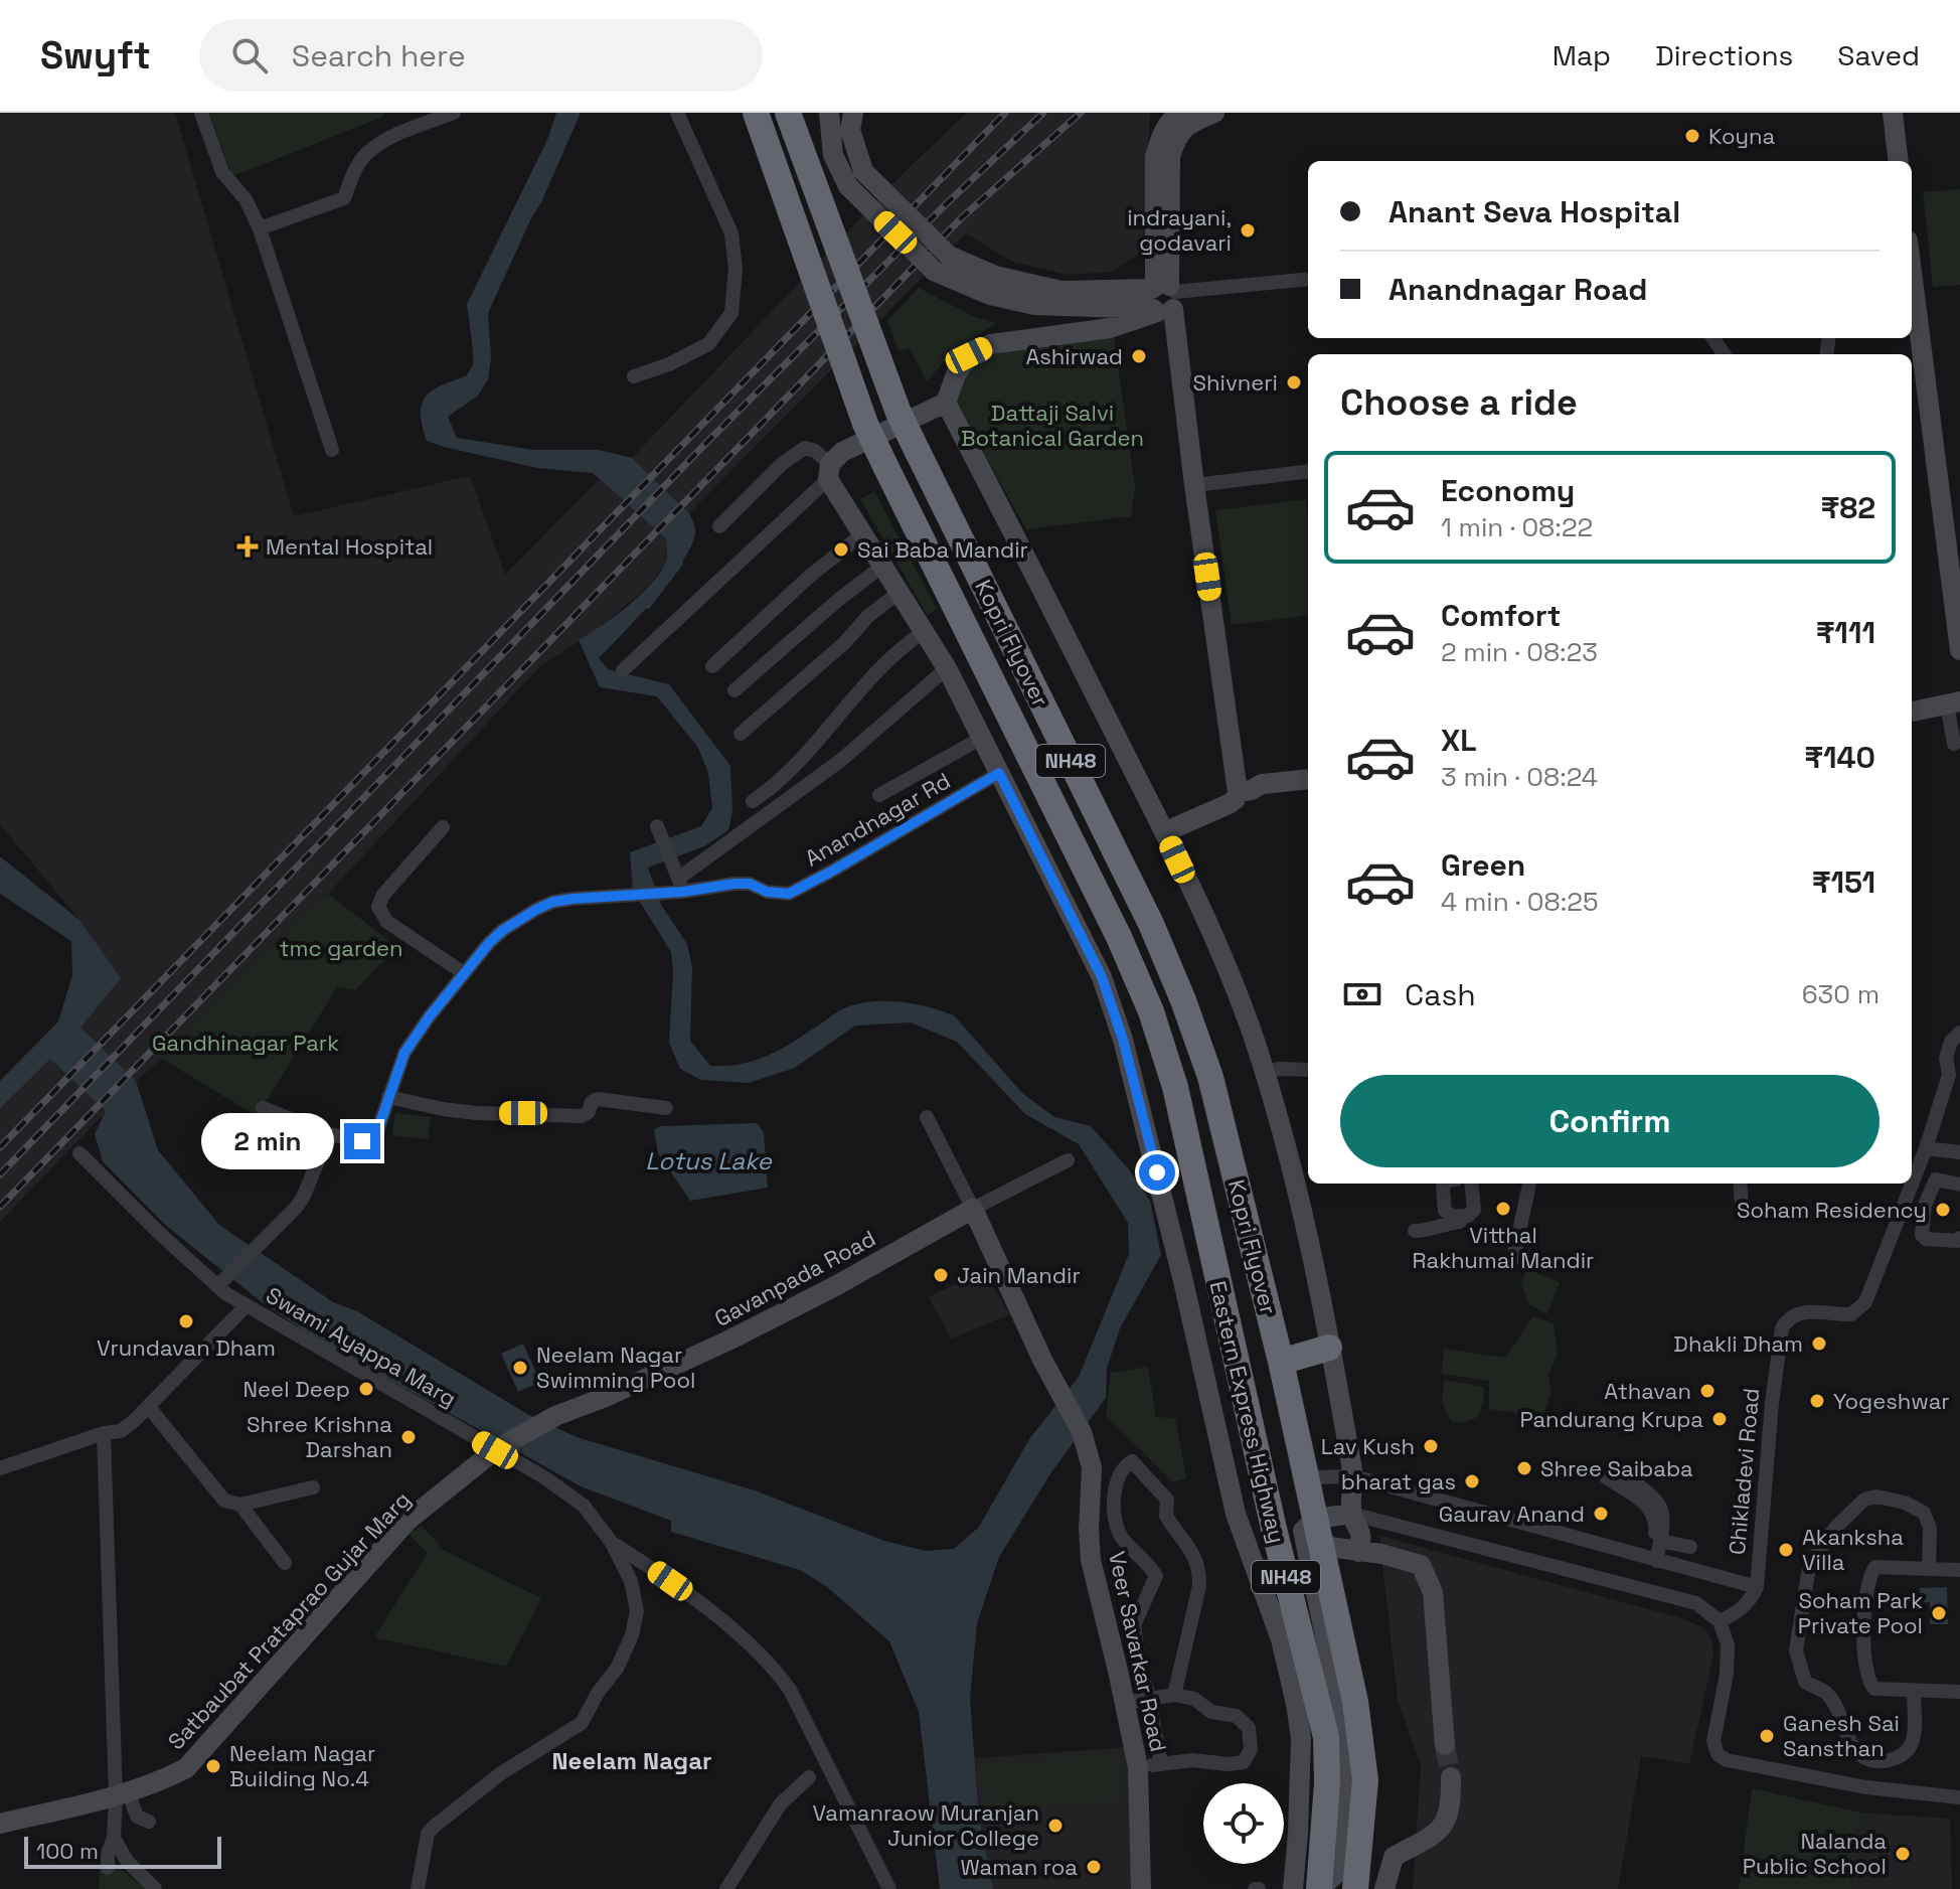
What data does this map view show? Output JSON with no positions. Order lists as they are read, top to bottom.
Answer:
{
  "streets": {
    "highway": ["Kopri Flyover", "NH48", "Eastern Express Highway"],
    "street": [
      "Anandnagar Rd",
      "Gavanpada Road",
      "Swami Ayappa Marg",
      "Chikladevi Road",
      "Satbaubat Prataprao Gujar Marg",
      "Veer Savarkar Road"
    ]
  },
  "crossings": [
    ["Kopri Flyover", "Eastern Express Highway"],
    ["Gavanpada Road", "Swami Ayappa Marg"],
    ["Gavanpada Road", "Satbaubat Prataprao Gujar Marg"],
    ["Gavanpada Road", "Veer Savarkar Road"],
    ["Swami Ayappa Marg", "Satbaubat Prataprao Gujar Marg"],
    ["Eastern Express Highway", "Chikladevi Road"]
  ],
  "districts": ["Neelam Nagar"],
  "water": ["Lotus Lake"],
  "parks": ["Dattaji Salvi Botanical Garden", "tmc garden", "Gandhinagar Park"],
  "places": {
    "other": [
      "Koyna",
      "indrayani, godavari",
      "Ashirwad",
      "Shivneri",
      "Sai Baba Mandir",
      "Vitthal Rakhumai Mandir",
      "Soham Residency",
      "Jain Mandir",
      "Vrundavan Dham",
      "Dhakli Dham",
      "Neelam Nagar Swimming Pool",
      "Neel Deep",
      "Athavan",
      "Yogeshwar",
      "Pandurang Krupa",
      "Shree Krishna Darshan",
      "Lav Kush",
      "Shree Saibaba",
      "bharat gas",
      "Gaurav Anand",
      "Akanksha Villa",
      "Soham Park Private Pool",
      "Ganesh Sai Sansthan",
      "Neelam Nagar Building No.4",
      "Vamanraow Muranjan Junior College",
      "Nalanda Public School",
      "Waman roa"
    ],
    "health": ["Mental Hospital"]
  },
  "scale_bar": "100 m",
  "page": {
    "header": "Swyft",
    "search": "Search here",
    "nav": ["Map", "Directions", "Saved"],
    "banner": ["Anant Seva Hospital", "Anandnagar Road"],
    "heading": "Choose a ride",
    "list": [
      {
        "name": "Economy",
        "note": "1 min · 08:22",
        "value": "₹82"
      },
      {
        "name": "Comfort",
        "note": "2 min · 08:23",
        "value": "₹111"
      },
      {
        "name": "XL",
        "note": "3 min · 08:24",
        "value": "₹140"
      },
      {
        "name": "Green",
        "note": "4 min · 08:25",
        "value": "₹151"
      }
    ],
    "pay": ["Cash", "630 m"],
    "buttons": "Confirm",
    "bubble": "2 min",
    "scale": "100 m"
  }
}
